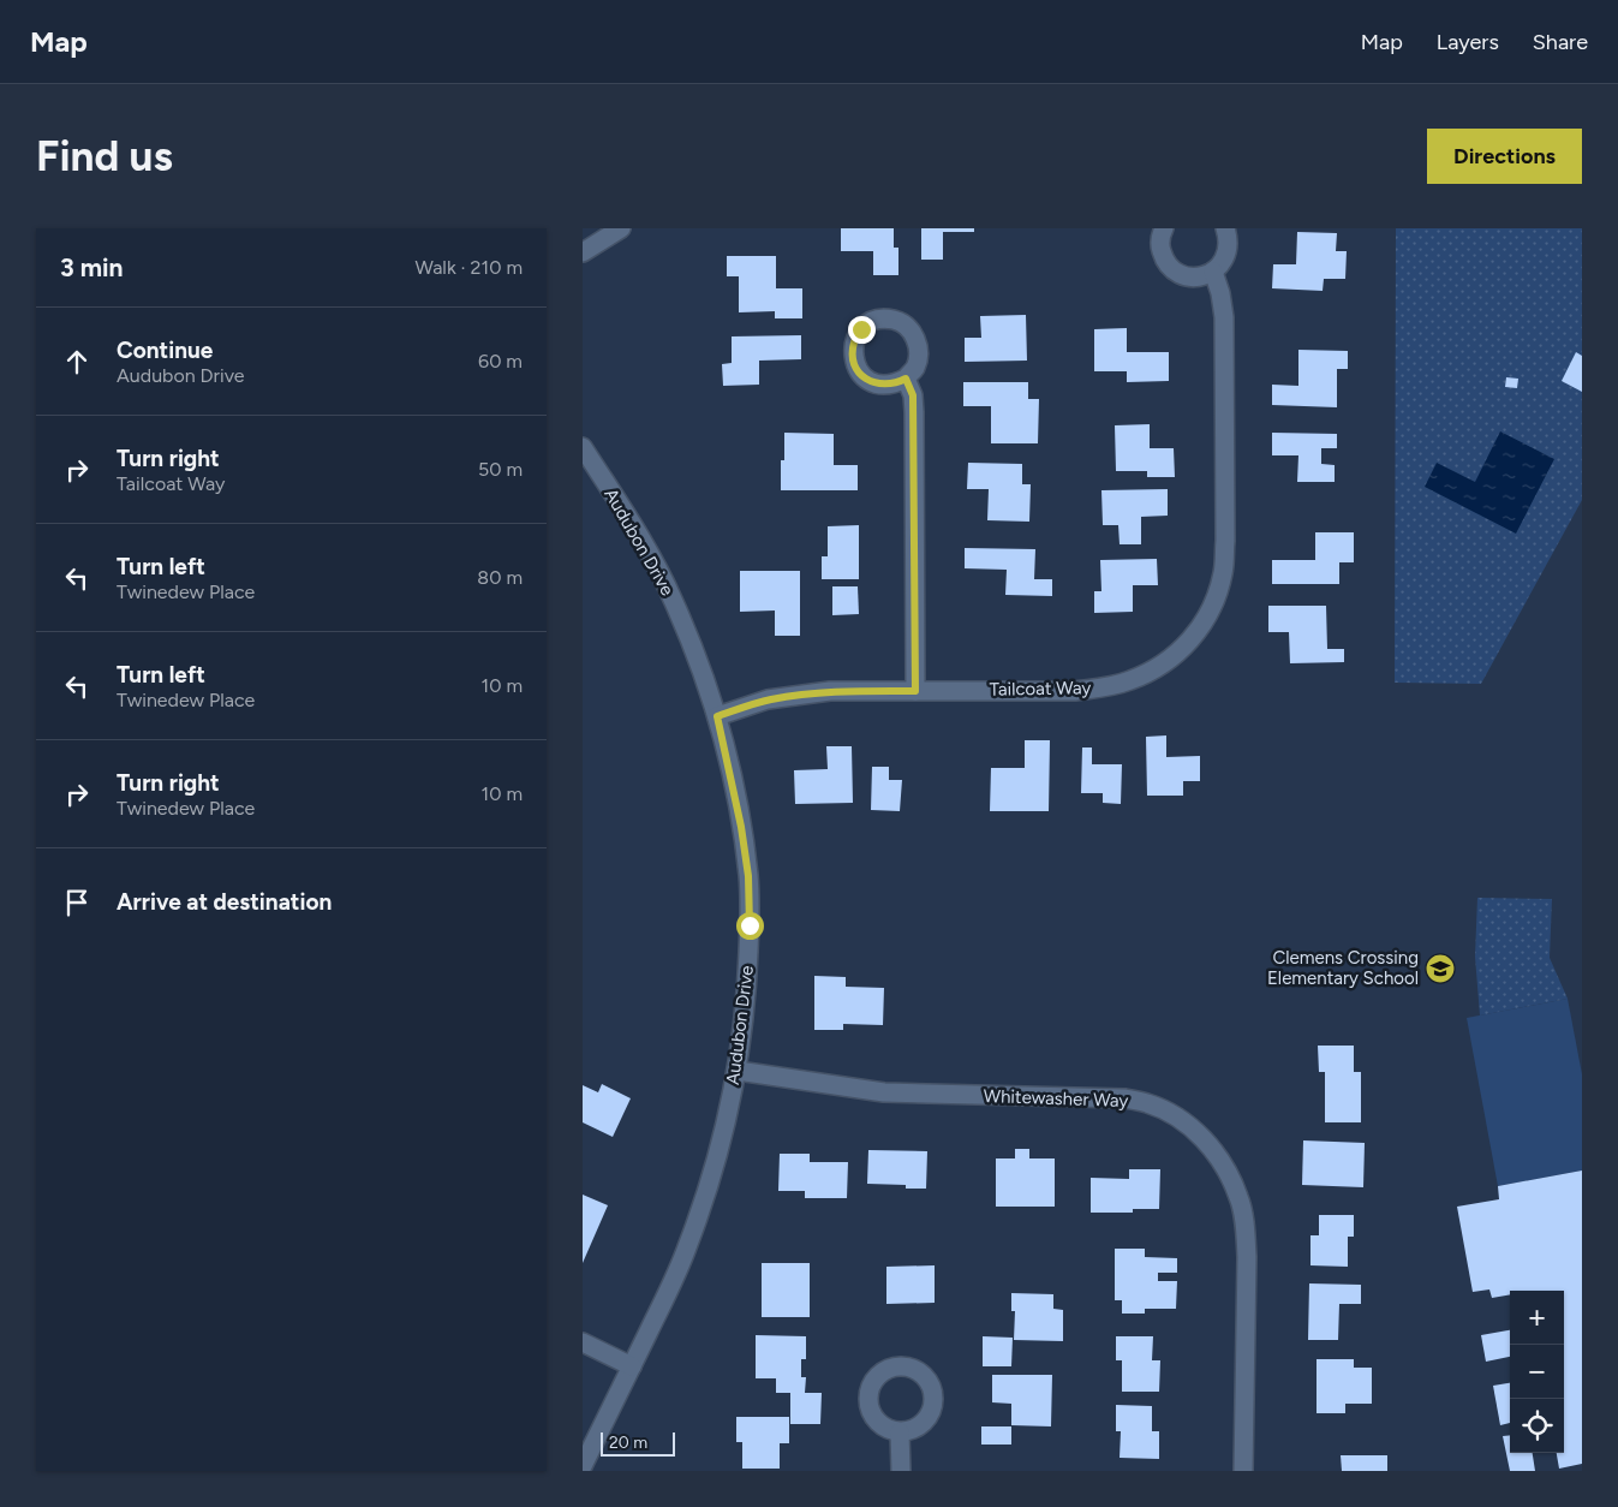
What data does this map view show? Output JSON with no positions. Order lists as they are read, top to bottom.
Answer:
{
  "streets": {
    "street": ["Audubon Drive", "Tailcoat Way", "Whitewasher Way"]
  },
  "crossings": [
    ["Audubon Drive", "Tailcoat Way"],
    ["Audubon Drive", "Whitewasher Way"]
  ],
  "places": {
    "school or university": ["Clemens Crossing Elementary School"]
  },
  "scale_bar": "20 m",
  "page": {
    "header": "Map",
    "nav": ["Map", "Layers", "Share"],
    "buttons": "Directions",
    "title": "Find us",
    "heading": ["3 min", "Walk · 210 m"],
    "list": [
      ["Continue", "Audubon Drive", "60 m"],
      ["Turn right", "Tailcoat Way", "50 m"],
      ["Turn left", "Twinedew Place", "80 m"],
      ["Turn left", "Twinedew Place", "10 m"],
      ["Turn right", "Twinedew Place", "10 m"],
      "Arrive at destination"
    ],
    "map_buttons": ["+", "−"],
    "scale": "20 m"
  }
}
